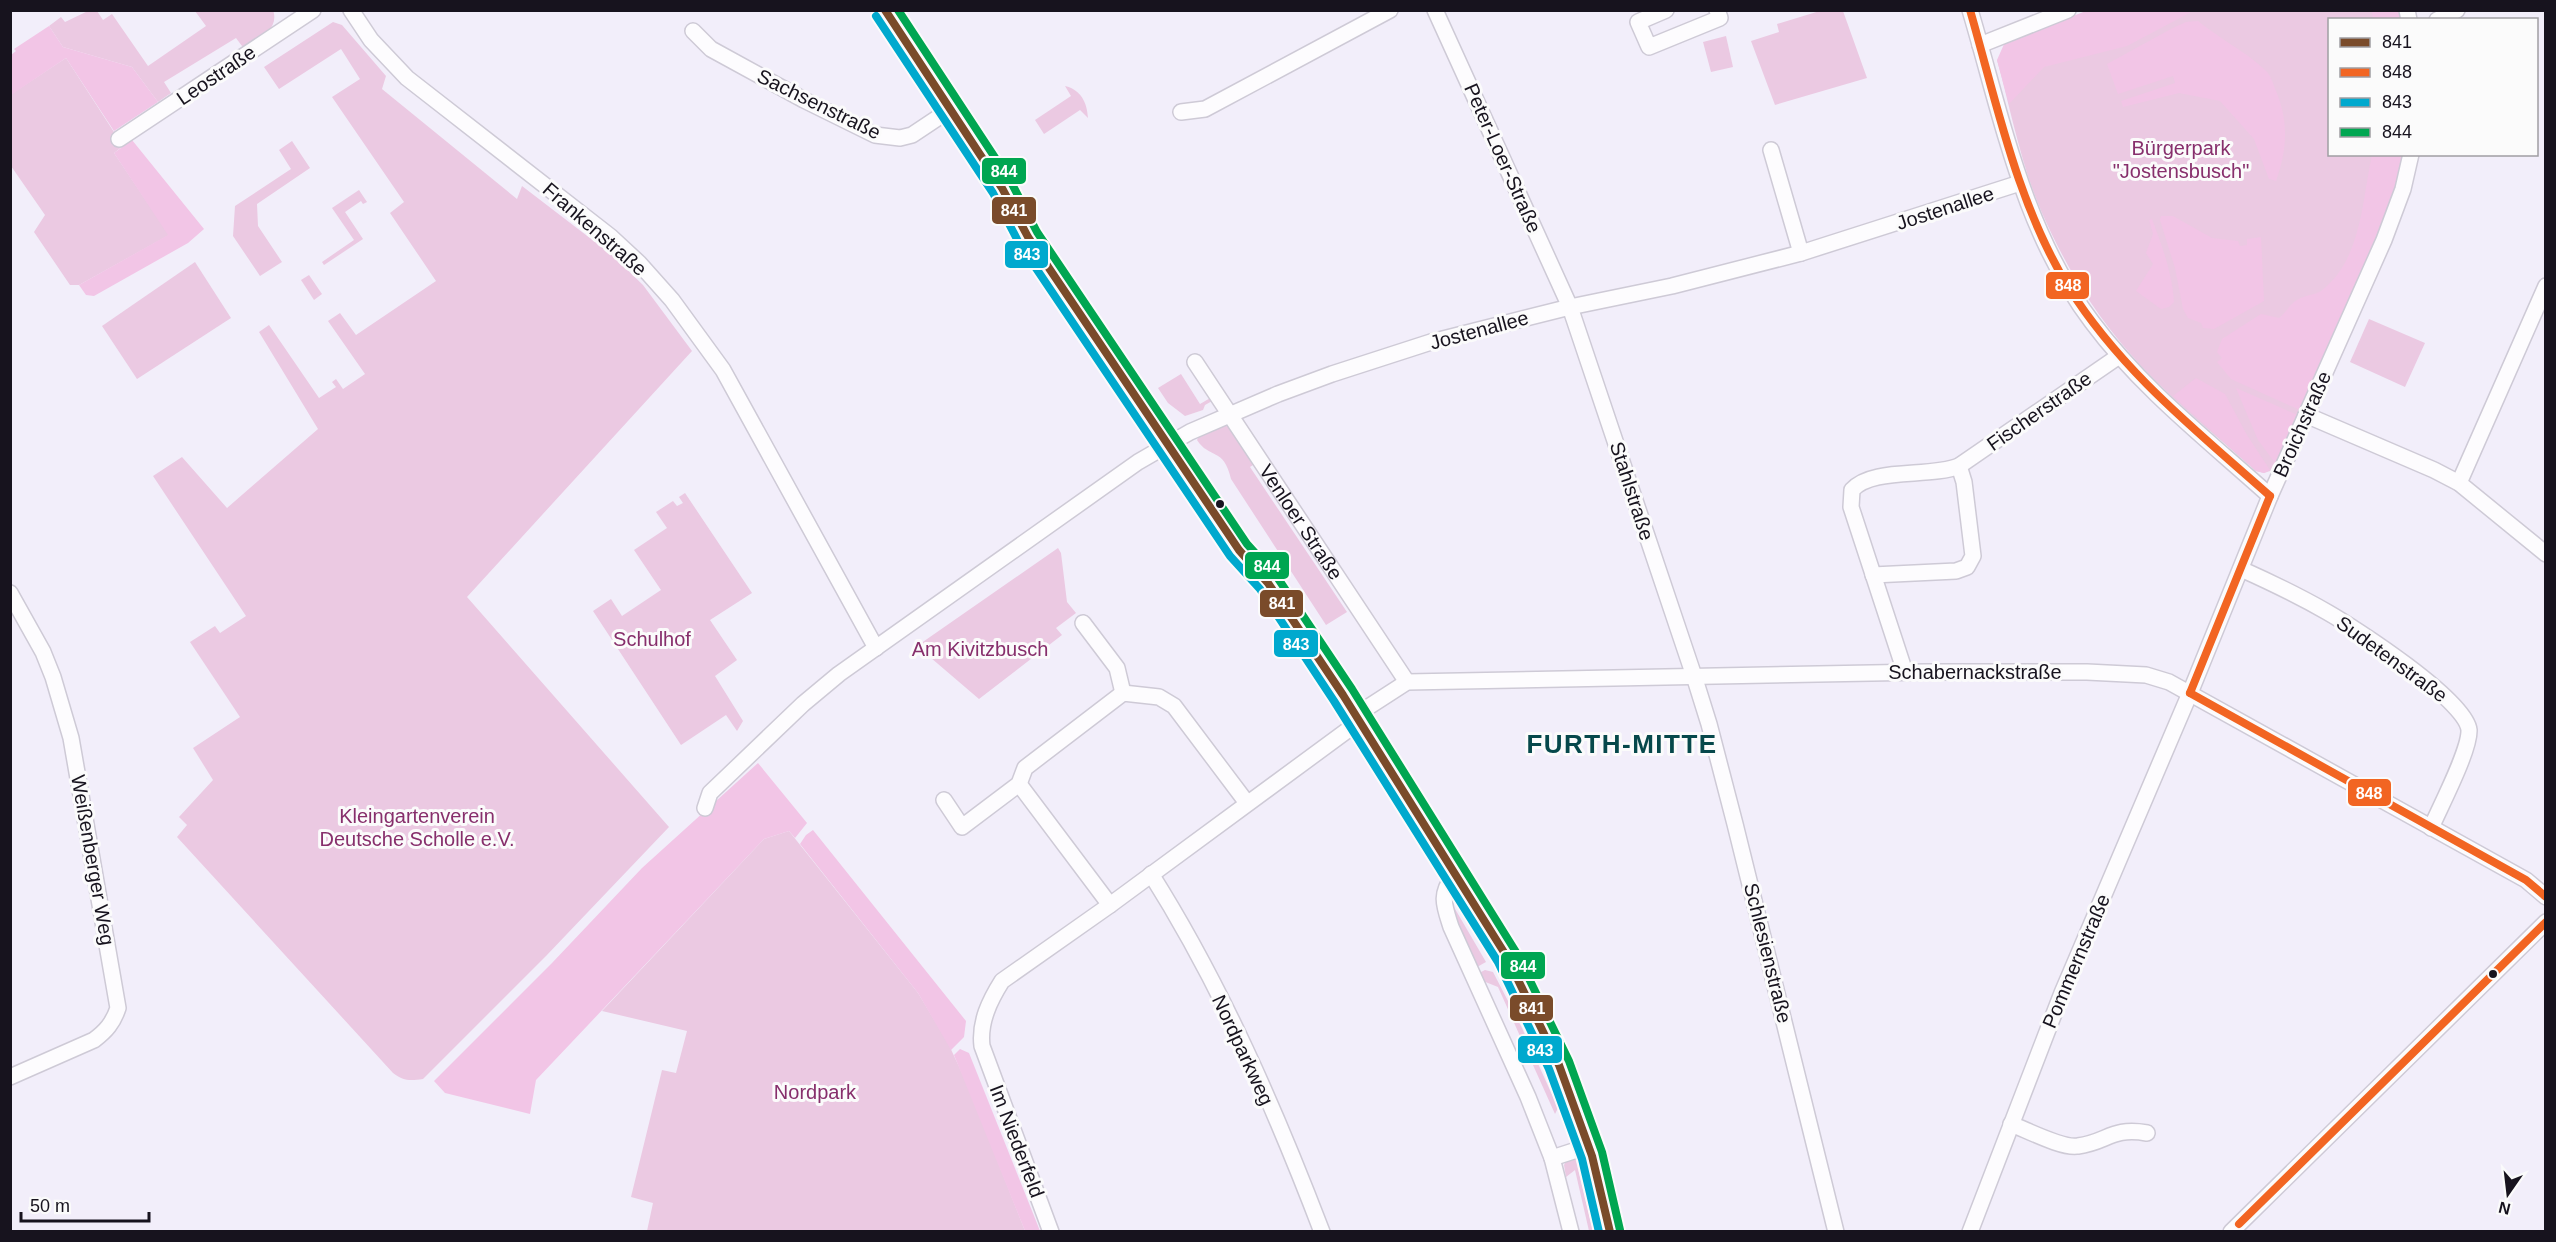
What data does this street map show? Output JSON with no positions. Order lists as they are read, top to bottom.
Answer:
{
  "streets": {
    "street": [
      "Leostraße",
      "Sachsenstraße",
      "Peter-Loer-Straße",
      "Jostenallee",
      "Frankenstraße",
      "Fischerstraße",
      "Broichstraße",
      "Stahlstraße",
      "Venloer Straße",
      "Sudetenstraße",
      "Schabernackstraße",
      "Weißenberger Weg",
      "Schlesienstraße",
      "Pommernstraße",
      "Nordparkweg",
      "Im Niederfeld"
    ]
  },
  "crossings": [
    ["Peter-Loer-Straße", "Jostenallee"],
    ["Peter-Loer-Straße", "Stahlstraße"],
    ["Jostenallee", "Stahlstraße"],
    ["Jostenallee", "Venloer Straße"],
    ["Fischerstraße", "Schabernackstraße"],
    ["Broichstraße", "Sudetenstraße"],
    ["Broichstraße", "Schabernackstraße"],
    ["Broichstraße", "Pommernstraße"],
    ["Stahlstraße", "Schabernackstraße"],
    ["Stahlstraße", "Schlesienstraße"],
    ["Venloer Straße", "Schabernackstraße"],
    ["Sudetenstraße", "Schabernackstraße"],
    ["Schabernackstraße", "Schlesienstraße"],
    ["Schabernackstraße", "Pommernstraße"]
  ],
  "districts": ["FURTH-MITTE"],
  "parks": [
    "Bürgerpark \"Jostensbusch\"",
    "Schulhof",
    "Am Kivitzbusch",
    "Kleingartenverein Deutsche Scholle e.V.",
    "Nordpark"
  ],
  "lines": [
    "transit line 841",
    "transit line 848",
    "transit line 844",
    "transit line 843"
  ],
  "legend": [
    "841",
    "848",
    "843",
    "844"
  ],
  "scale_bar": "50 m",
  "north": "bottom"
}
